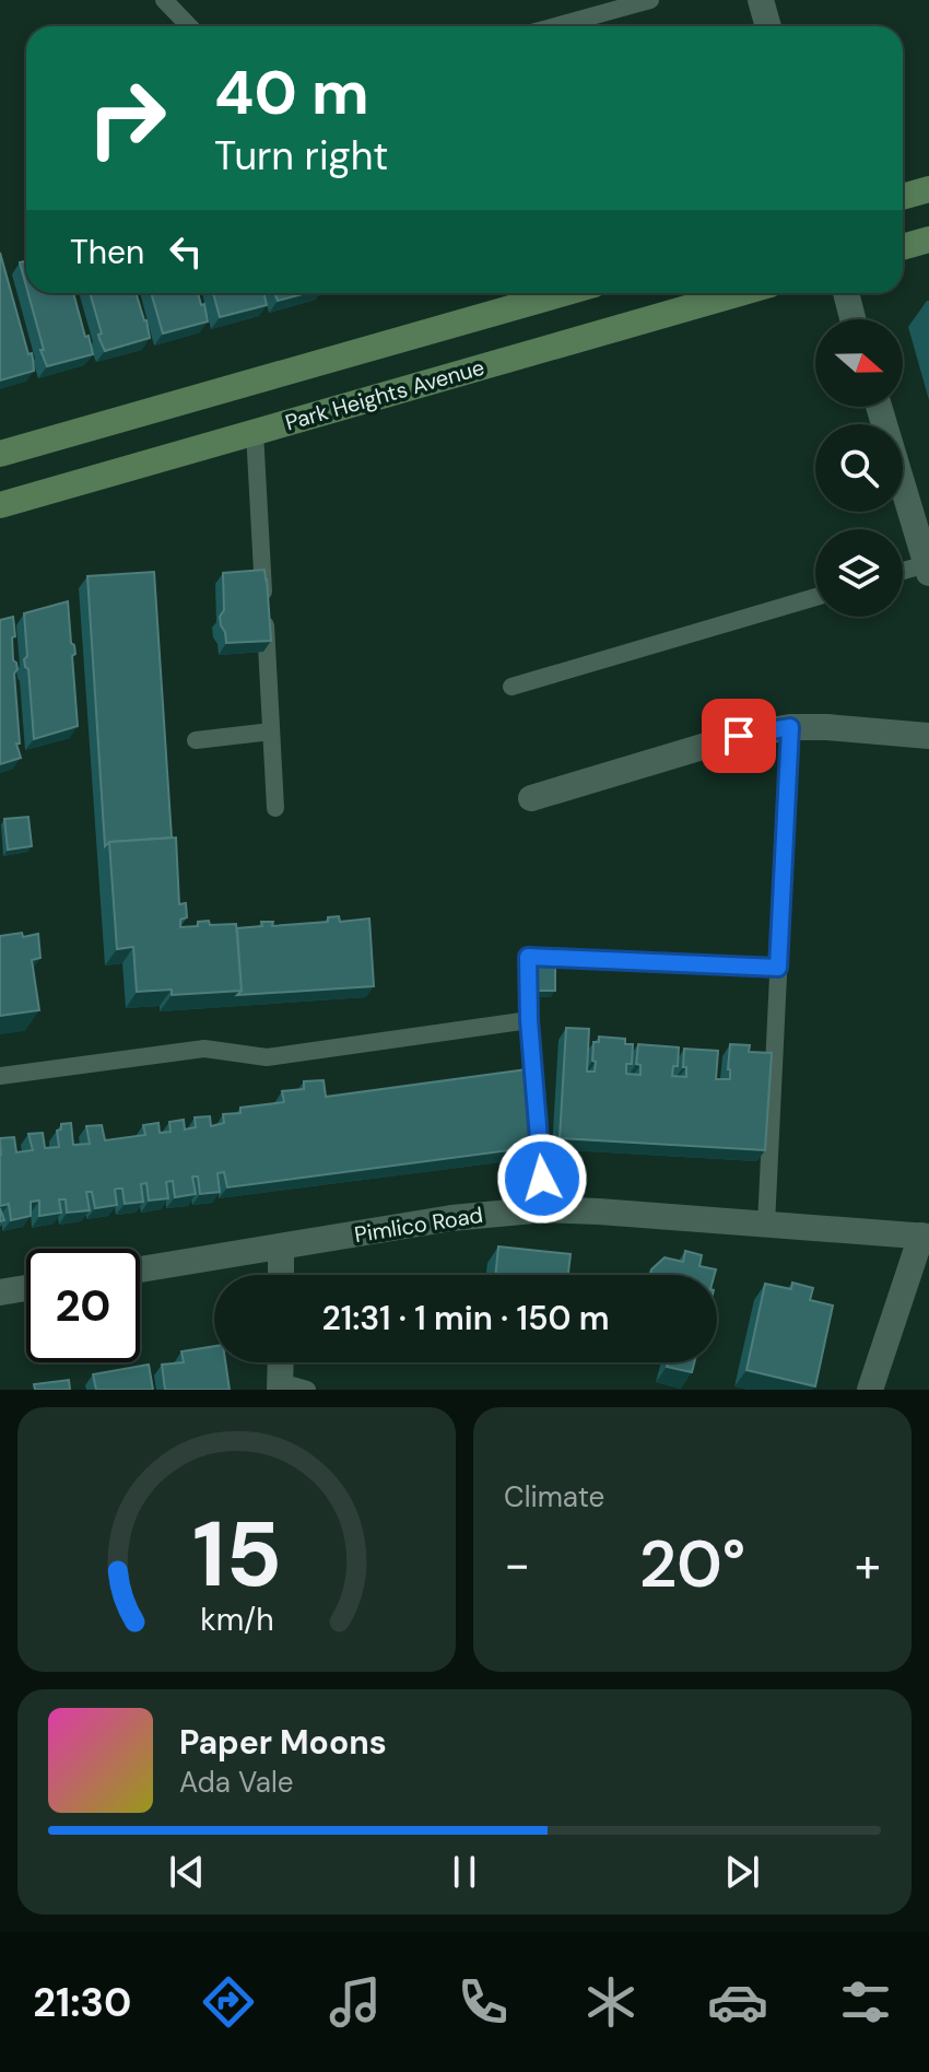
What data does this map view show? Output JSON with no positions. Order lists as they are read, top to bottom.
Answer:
{
  "streets": {
    "main road": ["Park Heights Avenue"],
    "street": ["Pimlico Road"]
  },
  "north": "right",
  "page": {
    "turn": ["40 m", "Turn right"],
    "then": "Then",
    "limit": "20",
    "trip": "21:31 · 1 min · 150 m",
    "tile": "Climate",
    "heat": ["−", "20°", "+"],
    "song": ["Paper Moons", "Ada Vale"],
    "tabs": "21:30",
    "gauge": ["15", "km/h"]
  }
}
